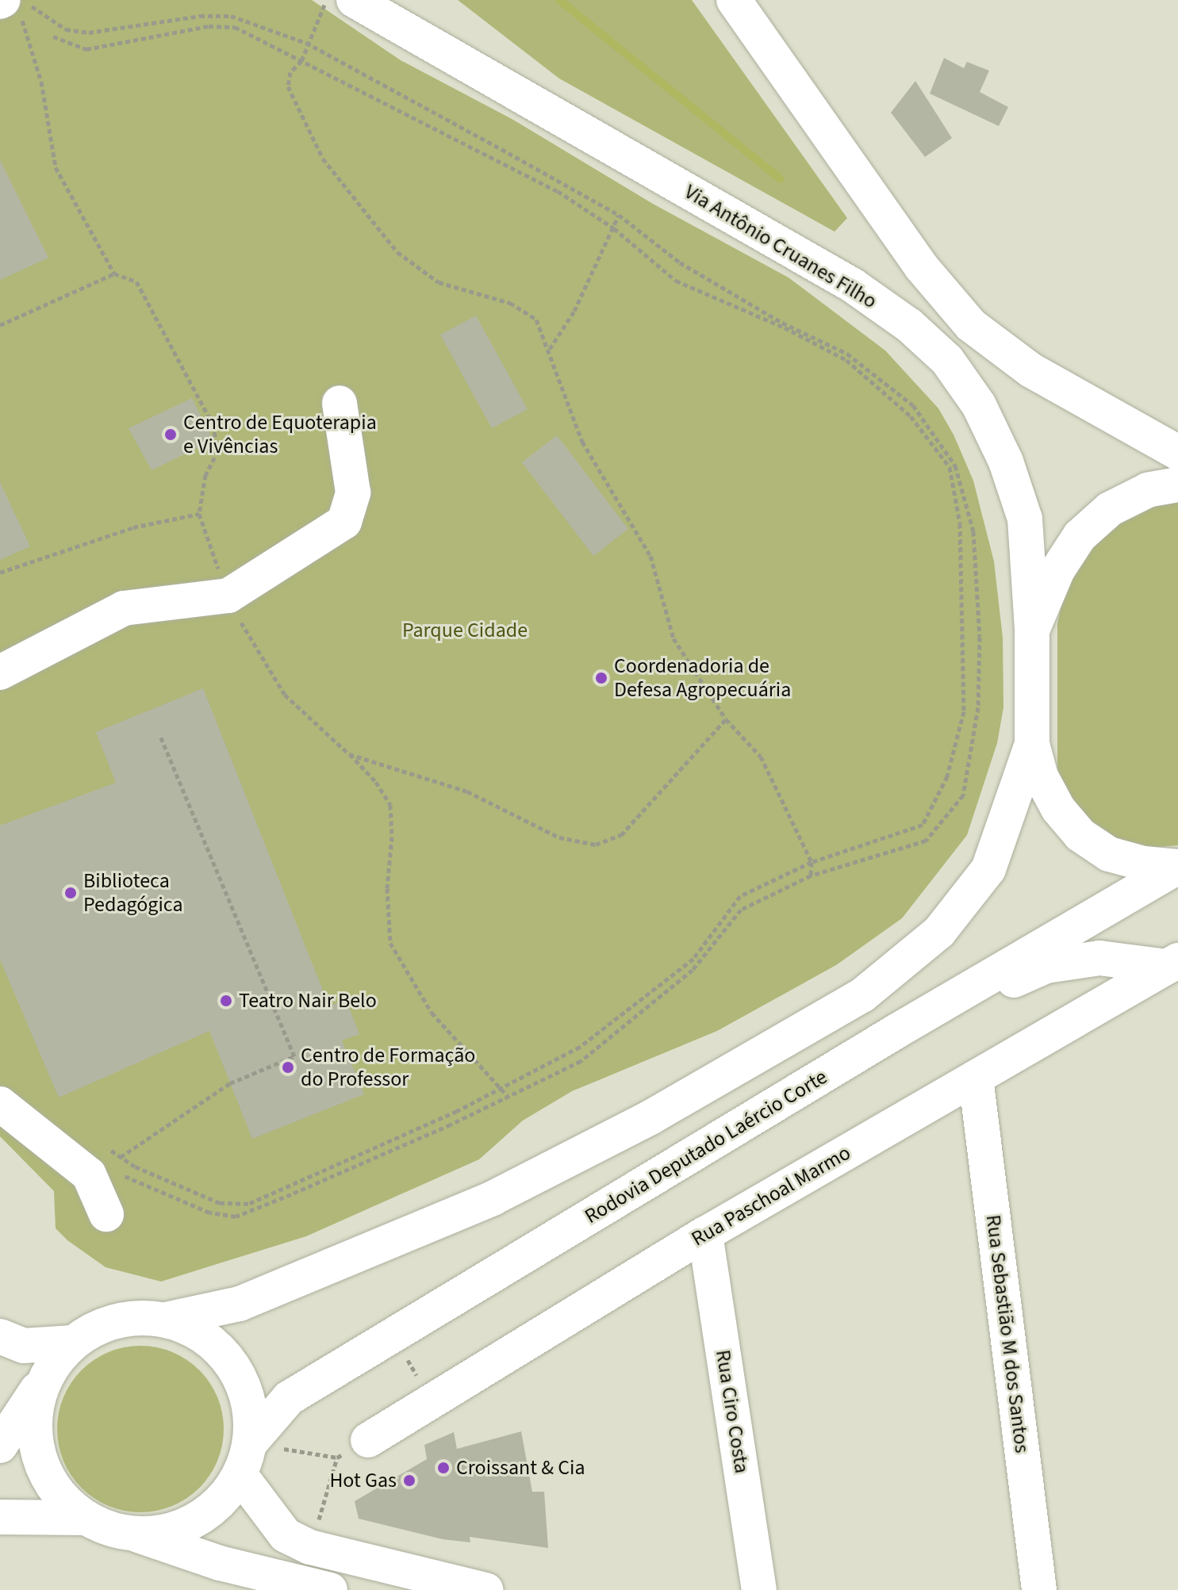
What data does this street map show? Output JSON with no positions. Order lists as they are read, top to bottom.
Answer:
{
  "streets": {
    "main road": [
      "Via Antônio Cruanes Filho",
      "Rodovia Deputado Laércio Corte",
      "Rua Paschoal Marmo",
      "Rua Sebastião M dos Santos",
      "Rua Ciro Costa"
    ]
  },
  "crossings": [
    ["Rua Paschoal Marmo", "Rua Sebastião M dos Santos"],
    ["Rua Paschoal Marmo", "Rua Ciro Costa"]
  ],
  "parks": ["Parque Cidade"],
  "places": [
    "Centro de Equoterapia e Vivências",
    "Coordenadoria de Defesa Agropecuária",
    "Biblioteca Pedagógica",
    "Teatro Nair Belo",
    "Centro de Formação do Professor",
    "Croissant & Cia",
    "Hot Gas"
  ]
}
